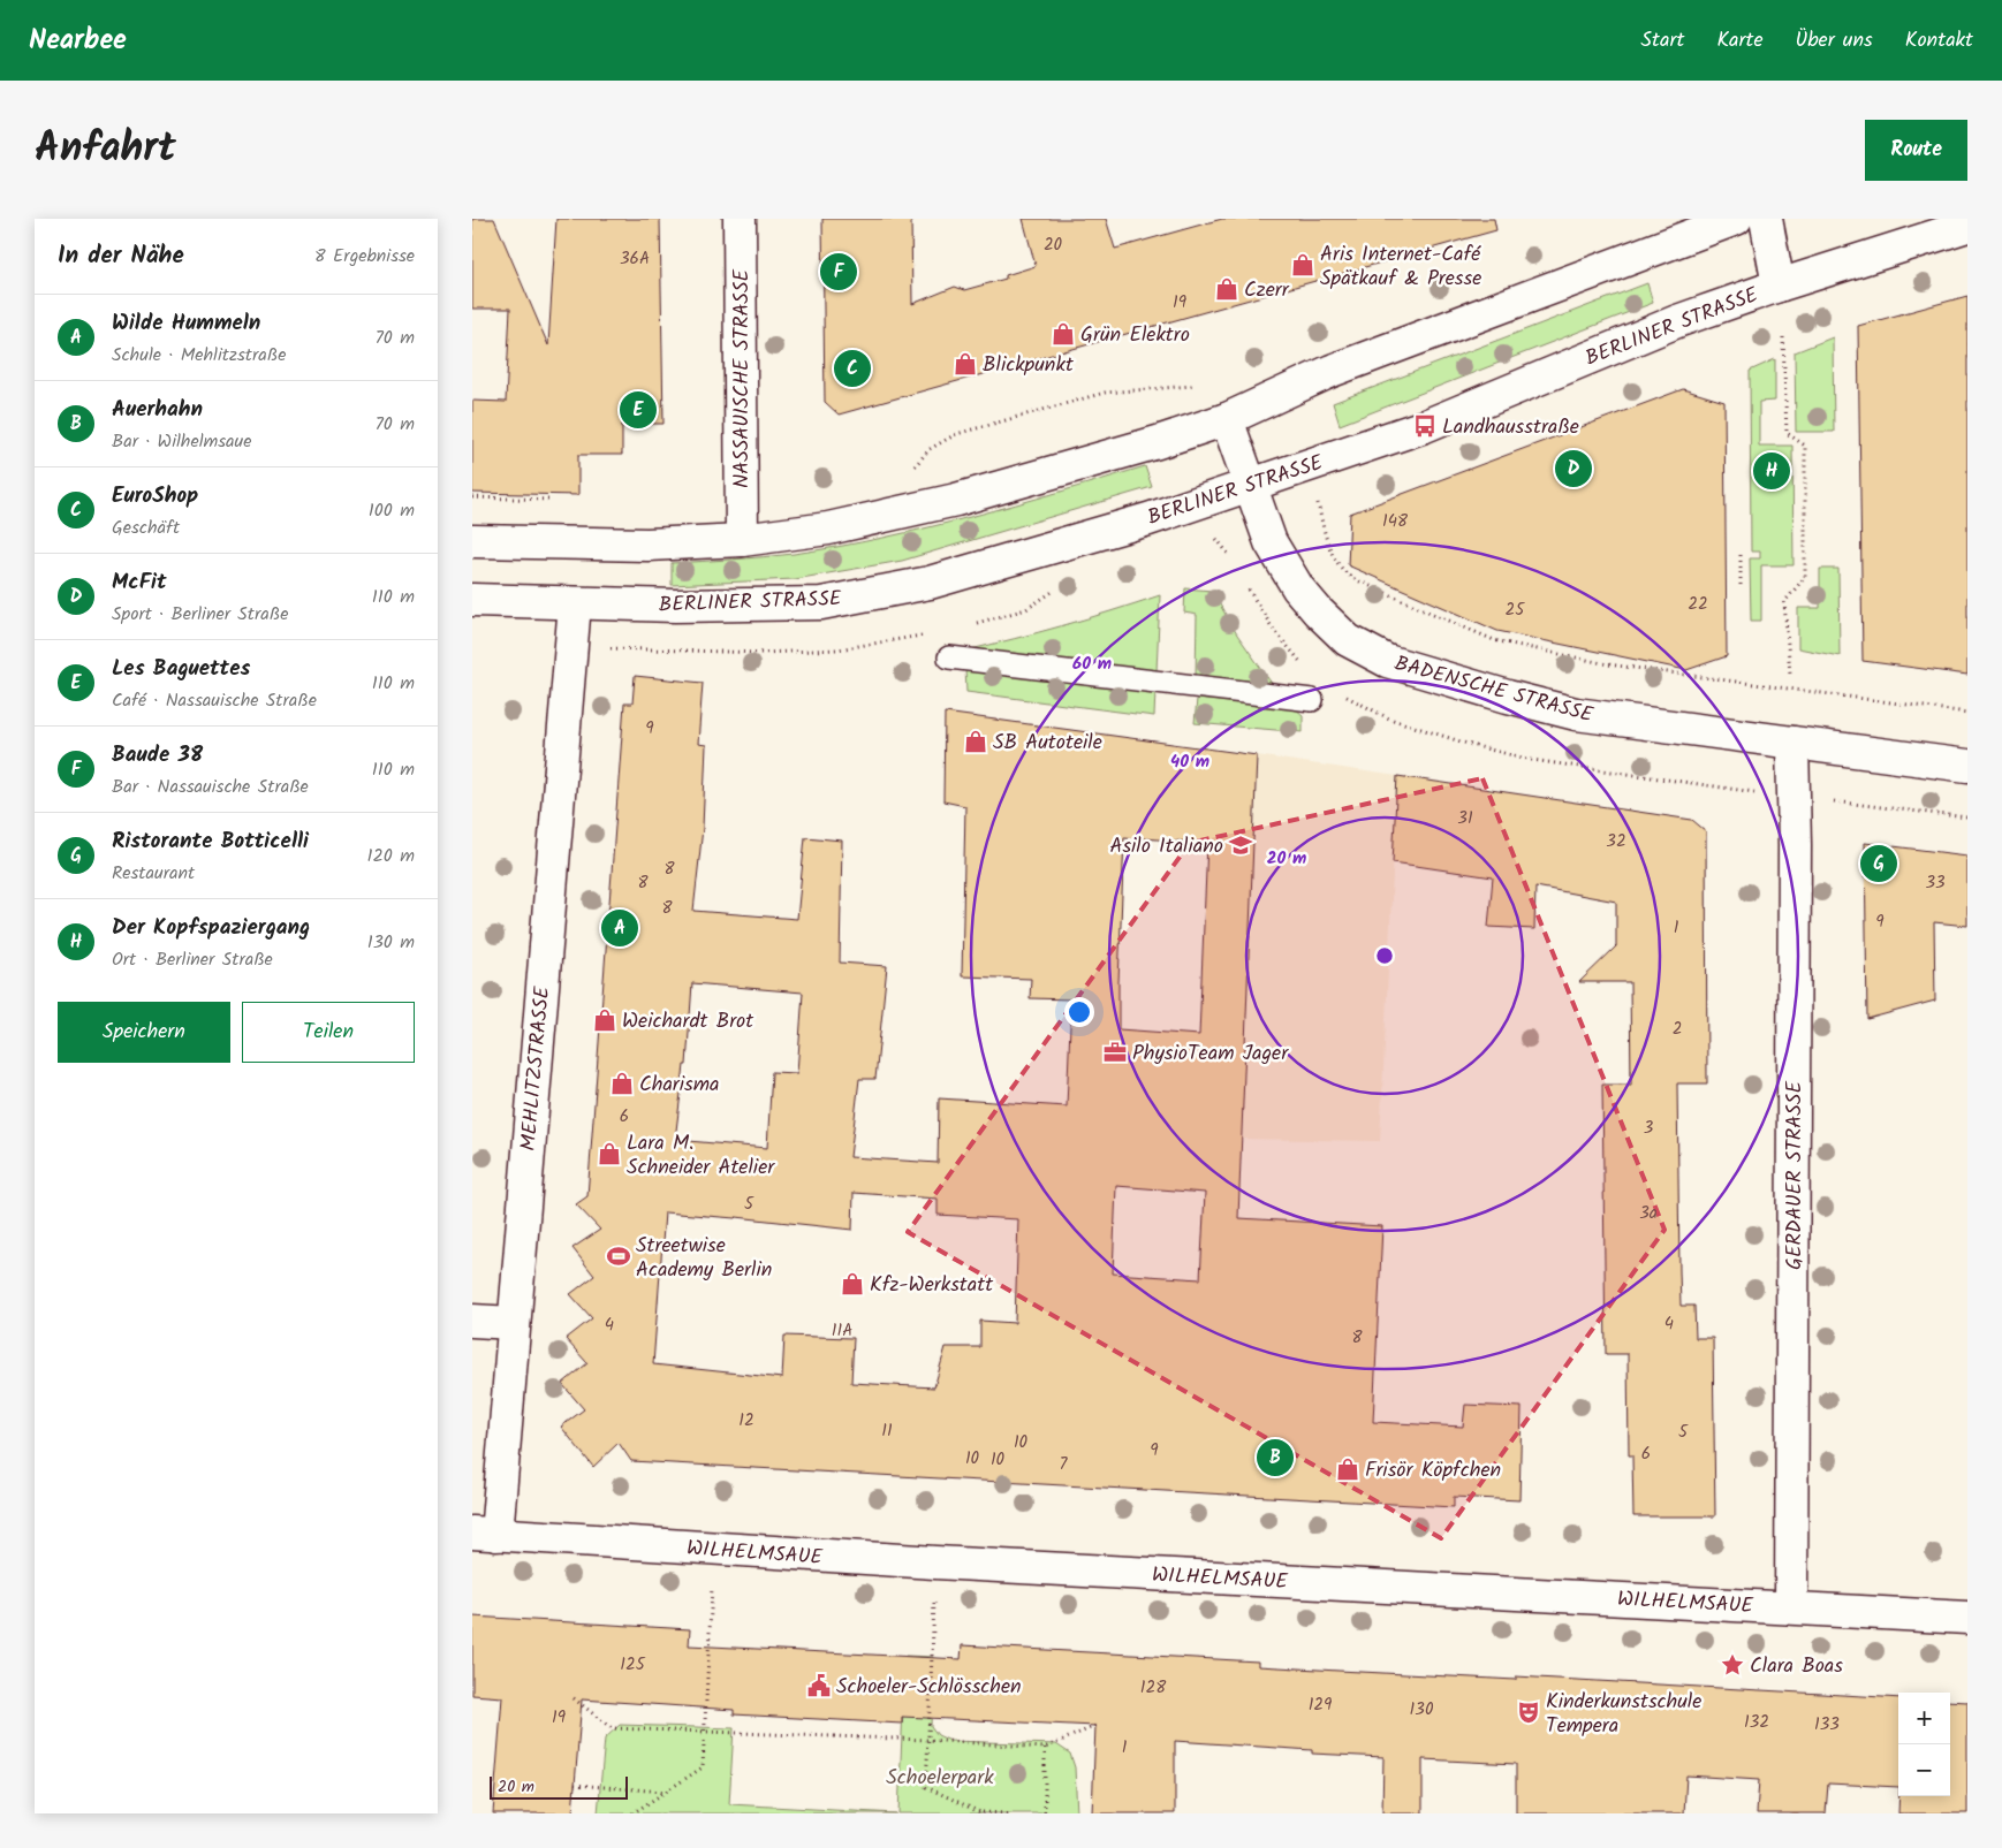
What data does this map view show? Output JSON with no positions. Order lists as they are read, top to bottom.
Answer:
{
  "streets": {
    "street": [
      "BERLINER STRASSE",
      "NASSAUISCHE STRASSE",
      "BADENSCHE STRASSE",
      "MEHLITZSTRASSE",
      "GERDAUER STRASSE",
      "WILHELMSAUE"
    ]
  },
  "crossings": [
    ["BERLINER STRASSE", "BADENSCHE STRASSE"],
    ["BERLINER STRASSE", "MEHLITZSTRASSE"],
    ["BADENSCHE STRASSE", "GERDAUER STRASSE"],
    ["MEHLITZSTRASSE", "WILHELMSAUE"],
    ["GERDAUER STRASSE", "WILHELMSAUE"]
  ],
  "parks": ["Schoelerpark"],
  "places": {
    "shop": [
      "Aris Internet-Café Spätkauf & Presse",
      "Czerr",
      "Grün Elektro",
      "Blickpunkt",
      "SB Autoteile",
      "Weichardt Brot",
      "Charisma",
      "Lara M. Schneider Atelier",
      "Kfz-Werkstatt",
      "Frisör Köpfchen"
    ],
    "bus stop": ["Landhausstraße"],
    "school or university": ["Asilo Italiano"],
    "office": ["PhysioTeam Jager"],
    "sports": ["Streetwise Academy Berlin"],
    "place": ["Clara Boas"],
    "public building": ["Schoeler-Schlösschen"],
    "theatre": ["Kinderkunstschule Tempera"]
  },
  "house_numbers": [
    "20",
    "36A",
    "19",
    "148",
    "22",
    "25",
    "9",
    "31",
    "32",
    "8",
    "8",
    "33",
    "8",
    "9",
    "1",
    "2",
    "6",
    "3",
    "5",
    "3a",
    "4",
    "4",
    "11A",
    "8",
    "12",
    "11",
    "5",
    "10",
    "9",
    "6",
    "10",
    "10",
    "7",
    "125",
    "128",
    "129",
    "130",
    "19",
    "132",
    "133",
    "1"
  ],
  "scale_bar": "20 m",
  "page": {
    "header": "Nearbee",
    "nav": [
      "Start",
      "Karte",
      "Über uns",
      "Kontakt"
    ],
    "title": "Anfahrt",
    "buttons": [
      "Route",
      ["Speichern", "Teilen"]
    ],
    "heading": ["In der Nähe", "8 Ergebnisse"],
    "pins": [
      "F",
      "C",
      "E",
      "D",
      "H",
      "G",
      "A",
      "B"
    ],
    "list": [
      {
        "mark": "A",
        "name": "Wilde Hummeln",
        "note": "Schule · Mehlitzstraße",
        "value": "70 m"
      },
      {
        "mark": "B",
        "name": "Auerhahn",
        "note": "Bar · Wilhelmsaue",
        "value": "70 m"
      },
      {
        "mark": "C",
        "name": "EuroShop",
        "note": "Geschäft",
        "value": "100 m"
      },
      {
        "mark": "D",
        "name": "McFit",
        "note": "Sport · Berliner Straße",
        "value": "110 m"
      },
      {
        "mark": "E",
        "name": "Les Baguettes",
        "note": "Café · Nassauische Straße",
        "value": "110 m"
      },
      {
        "mark": "F",
        "name": "Baude 38",
        "note": "Bar · Nassauische Straße",
        "value": "110 m"
      },
      {
        "mark": "G",
        "name": "Ristorante Botticelli",
        "note": "Restaurant",
        "value": "120 m"
      },
      {
        "mark": "H",
        "name": "Der Kopfspaziergang",
        "note": "Ort · Berliner Straße",
        "value": "130 m"
      }
    ],
    "map_buttons": ["+", "−"],
    "scale": "20 m"
  },
  "rings": ["60 m", "40 m", "20 m"]
}
